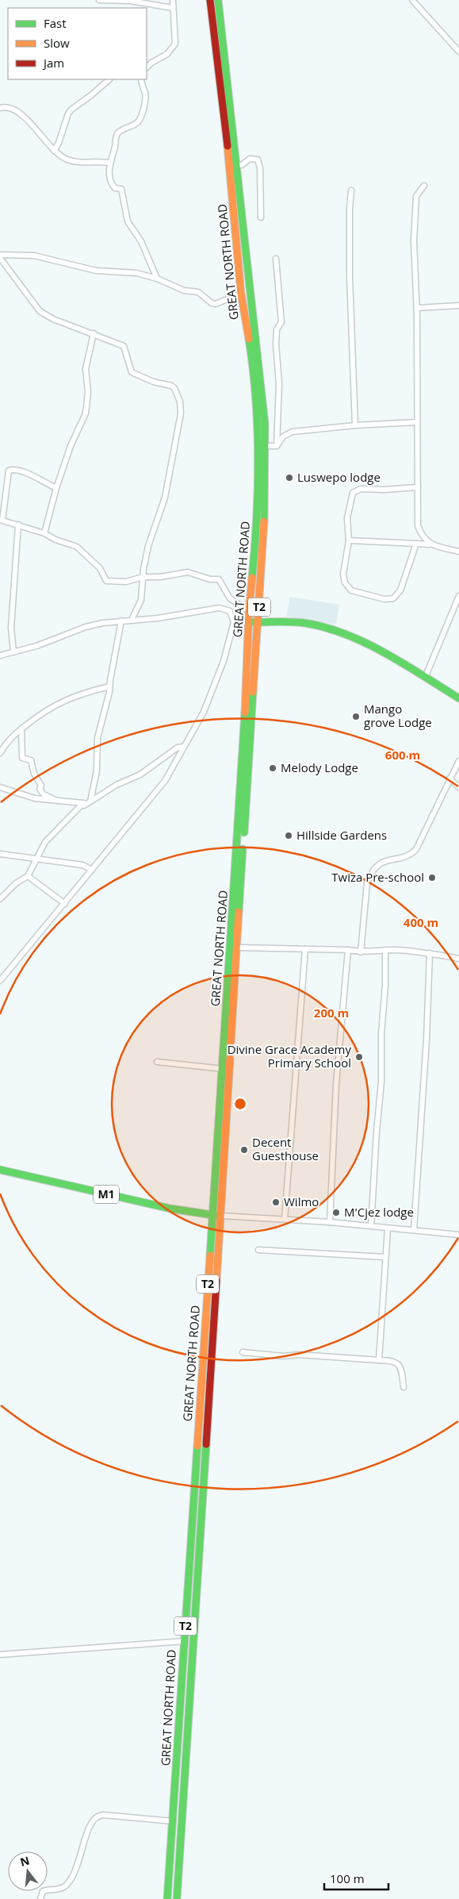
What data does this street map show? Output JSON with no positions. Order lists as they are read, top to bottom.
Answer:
{
  "streets": {
    "main road": ["GREAT NORTH ROAD", "T2", "M1"]
  },
  "crossings": [
    ["GREAT NORTH ROAD", "M1"]
  ],
  "places": [
    "Luswepo lodge",
    "Mango grove Lodge",
    "Melody Lodge",
    "Hillside Gardens",
    "Twiza Pre-school",
    "Divine Grace Academy Primary School",
    "Decent Guesthouse",
    "Wilmo",
    "M'Cjez lodge"
  ],
  "legend": ["Fast", "Slow", "Jam"],
  "scale_bar": "100 m",
  "north": "top",
  "rings": ["600 m", "400 m", "200 m"]
}
